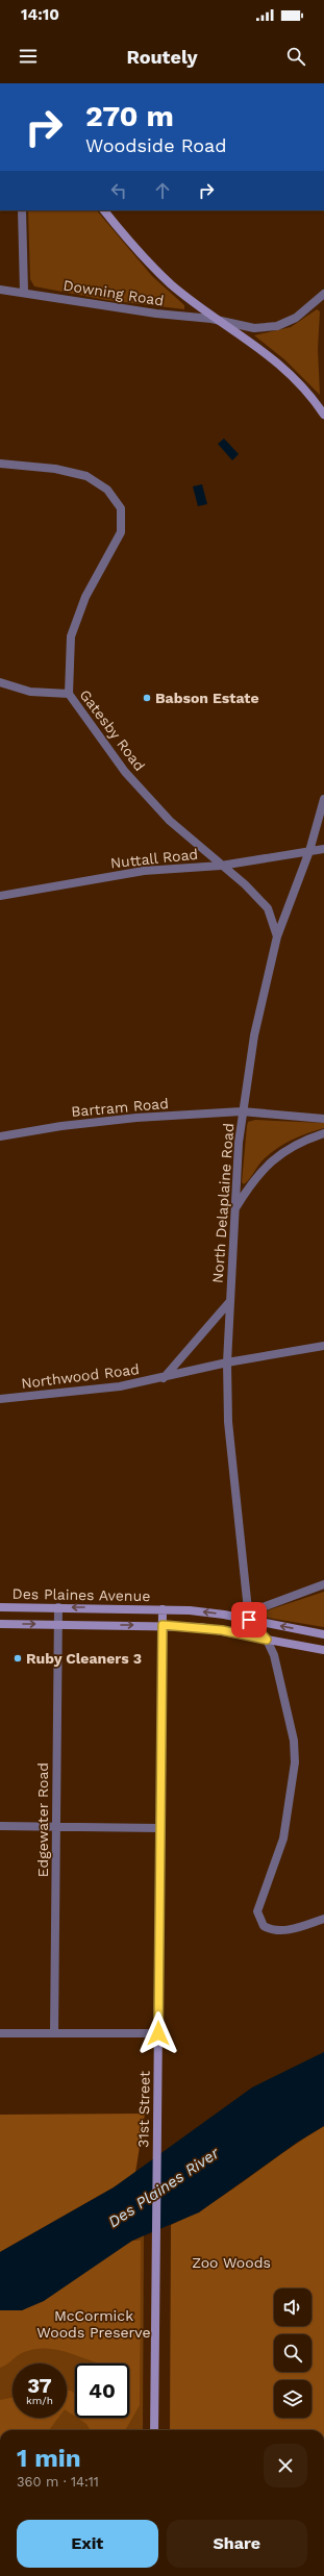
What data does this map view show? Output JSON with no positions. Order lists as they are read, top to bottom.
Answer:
{
  "streets": {
    "street": [
      "Downing Road",
      "Gatesby Road",
      "Nuttall Road",
      "Bartram Road",
      "North Delaplaine Road",
      "Northwood Road",
      "Des Plaines Avenue",
      "Edgewater Road",
      "31st Street"
    ]
  },
  "crossings": [
    ["Gatesby Road", "Nuttall Road"],
    ["Nuttall Road", "North Delaplaine Road"],
    ["Bartram Road", "North Delaplaine Road"],
    ["North Delaplaine Road", "Northwood Road"],
    ["North Delaplaine Road", "Des Plaines Avenue"],
    ["Des Plaines Avenue", "Edgewater Road"],
    ["Des Plaines Avenue", "31st Street"]
  ],
  "water": ["Des Plaines River"],
  "parks": ["Zoo Woods", "McCormick Woods Preserve"],
  "places": ["Babson Estate", "Ruby Cleaners 3"],
  "page": {
    "status": "14:10",
    "header": "Routely",
    "turn": ["270 m", "Woodside Road"],
    "speed": "37 km/h",
    "limit": "40",
    "heading": ["1 min", "360 m · 14:11"],
    "buttons": ["Exit", "Share"]
  }
}
